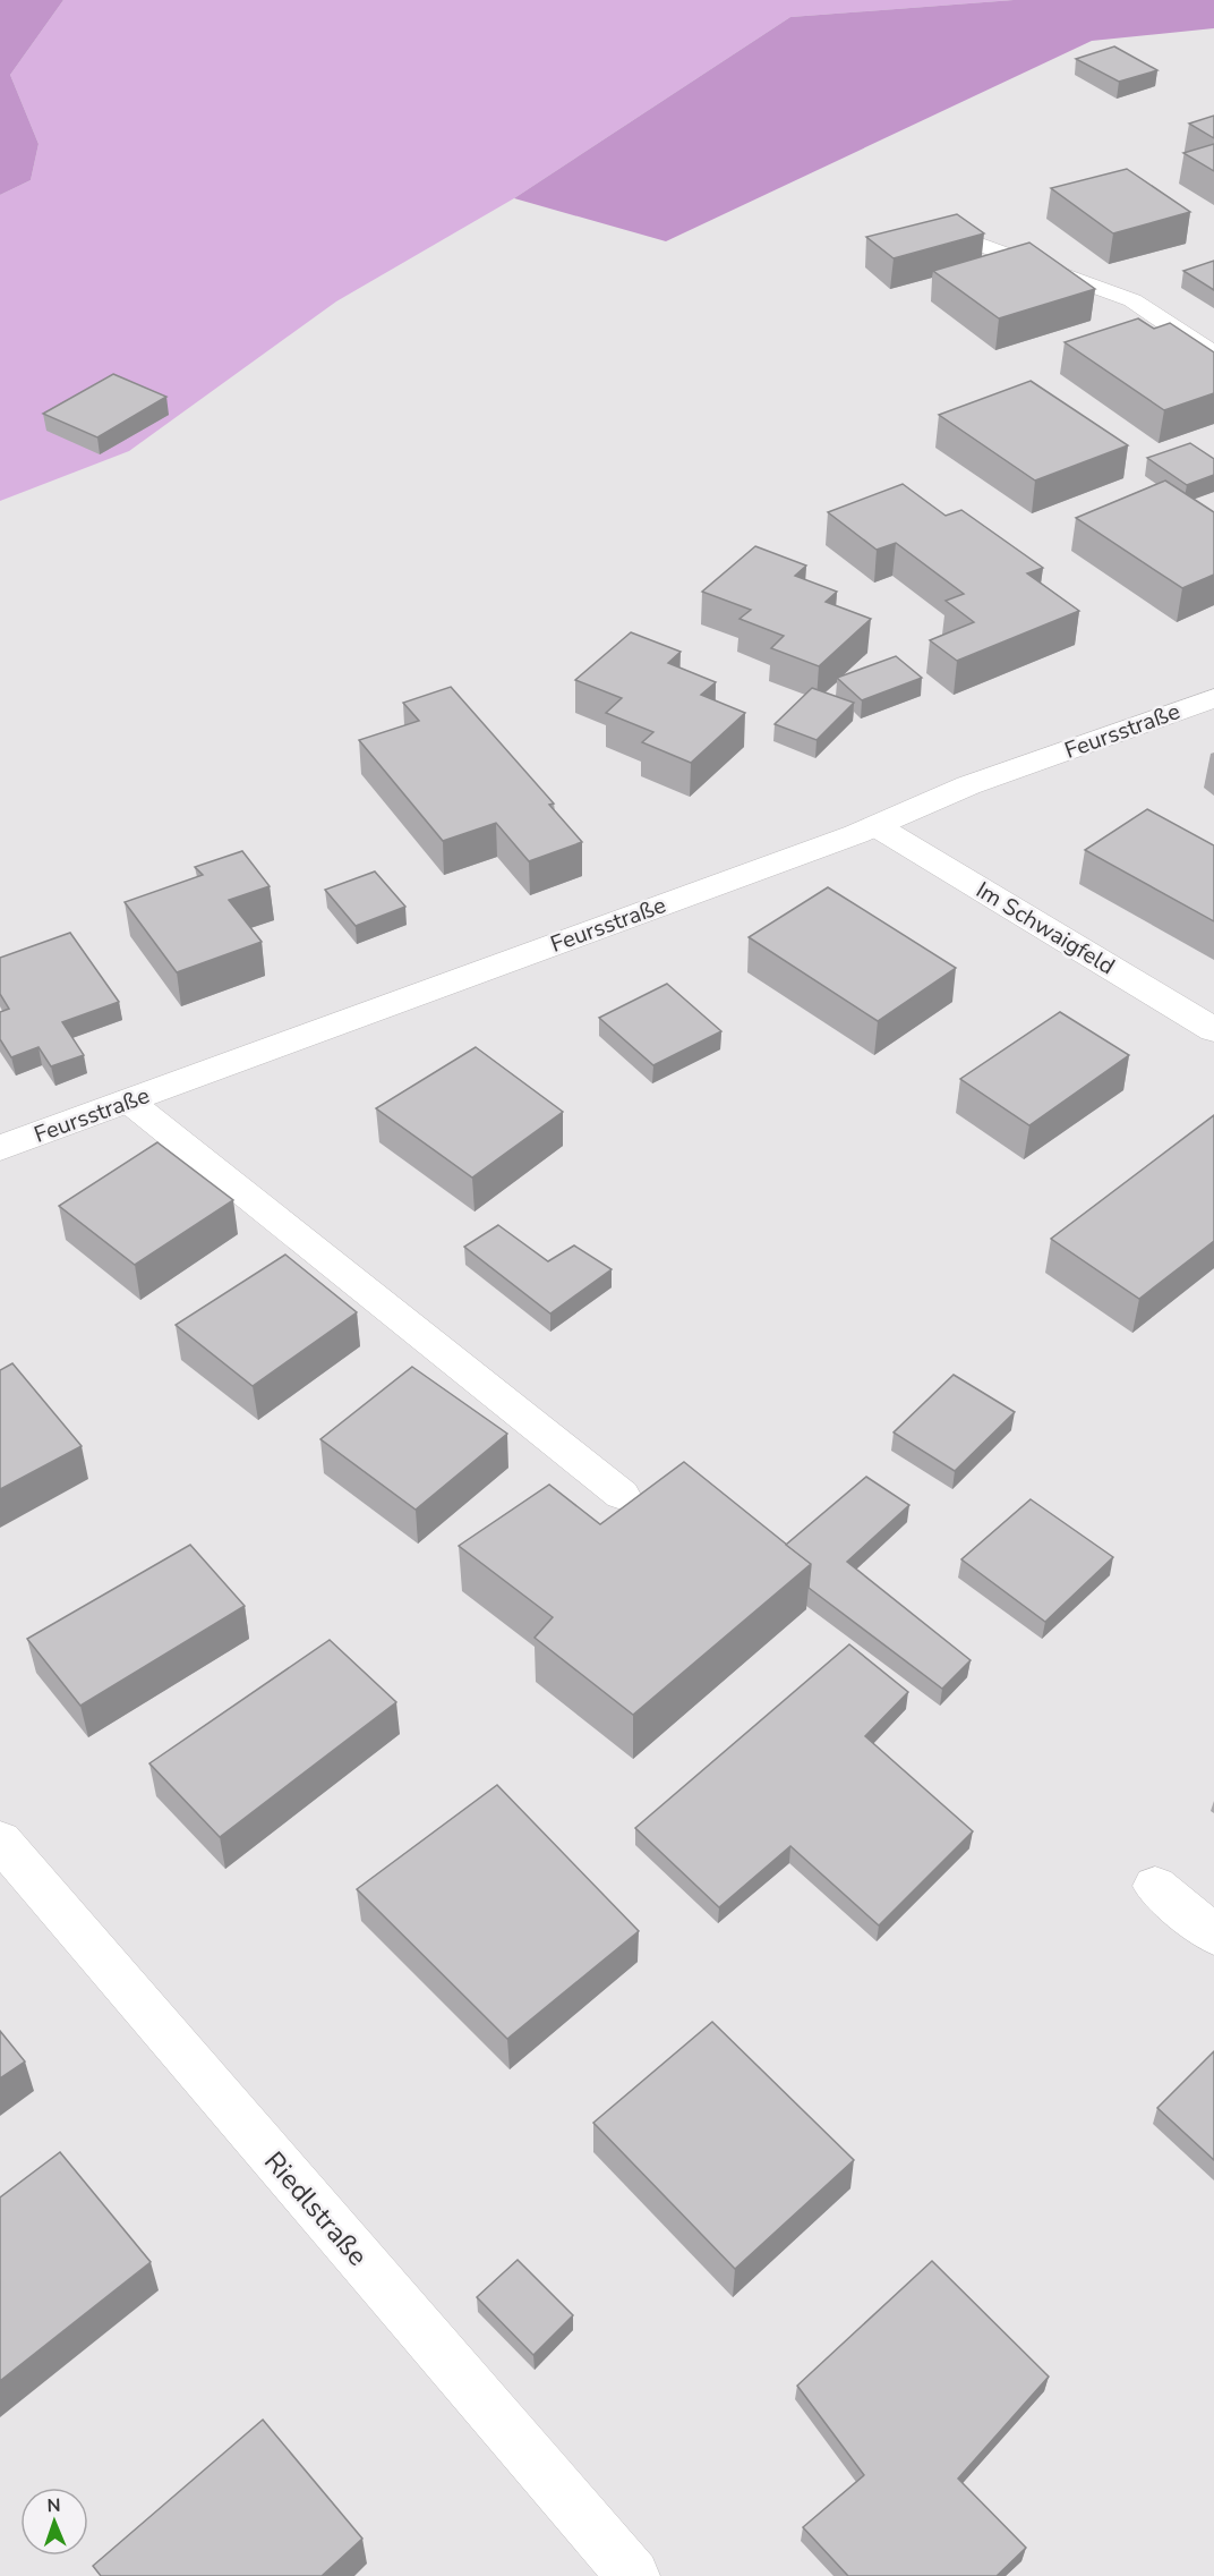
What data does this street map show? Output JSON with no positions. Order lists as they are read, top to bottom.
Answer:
{
  "streets": {
    "street": ["Feursstraße", "Im Schwaigfeld", "Riedlstraße"]
  },
  "crossings": [
    ["Feursstraße", "Im Schwaigfeld"]
  ],
  "north": "top"
}
